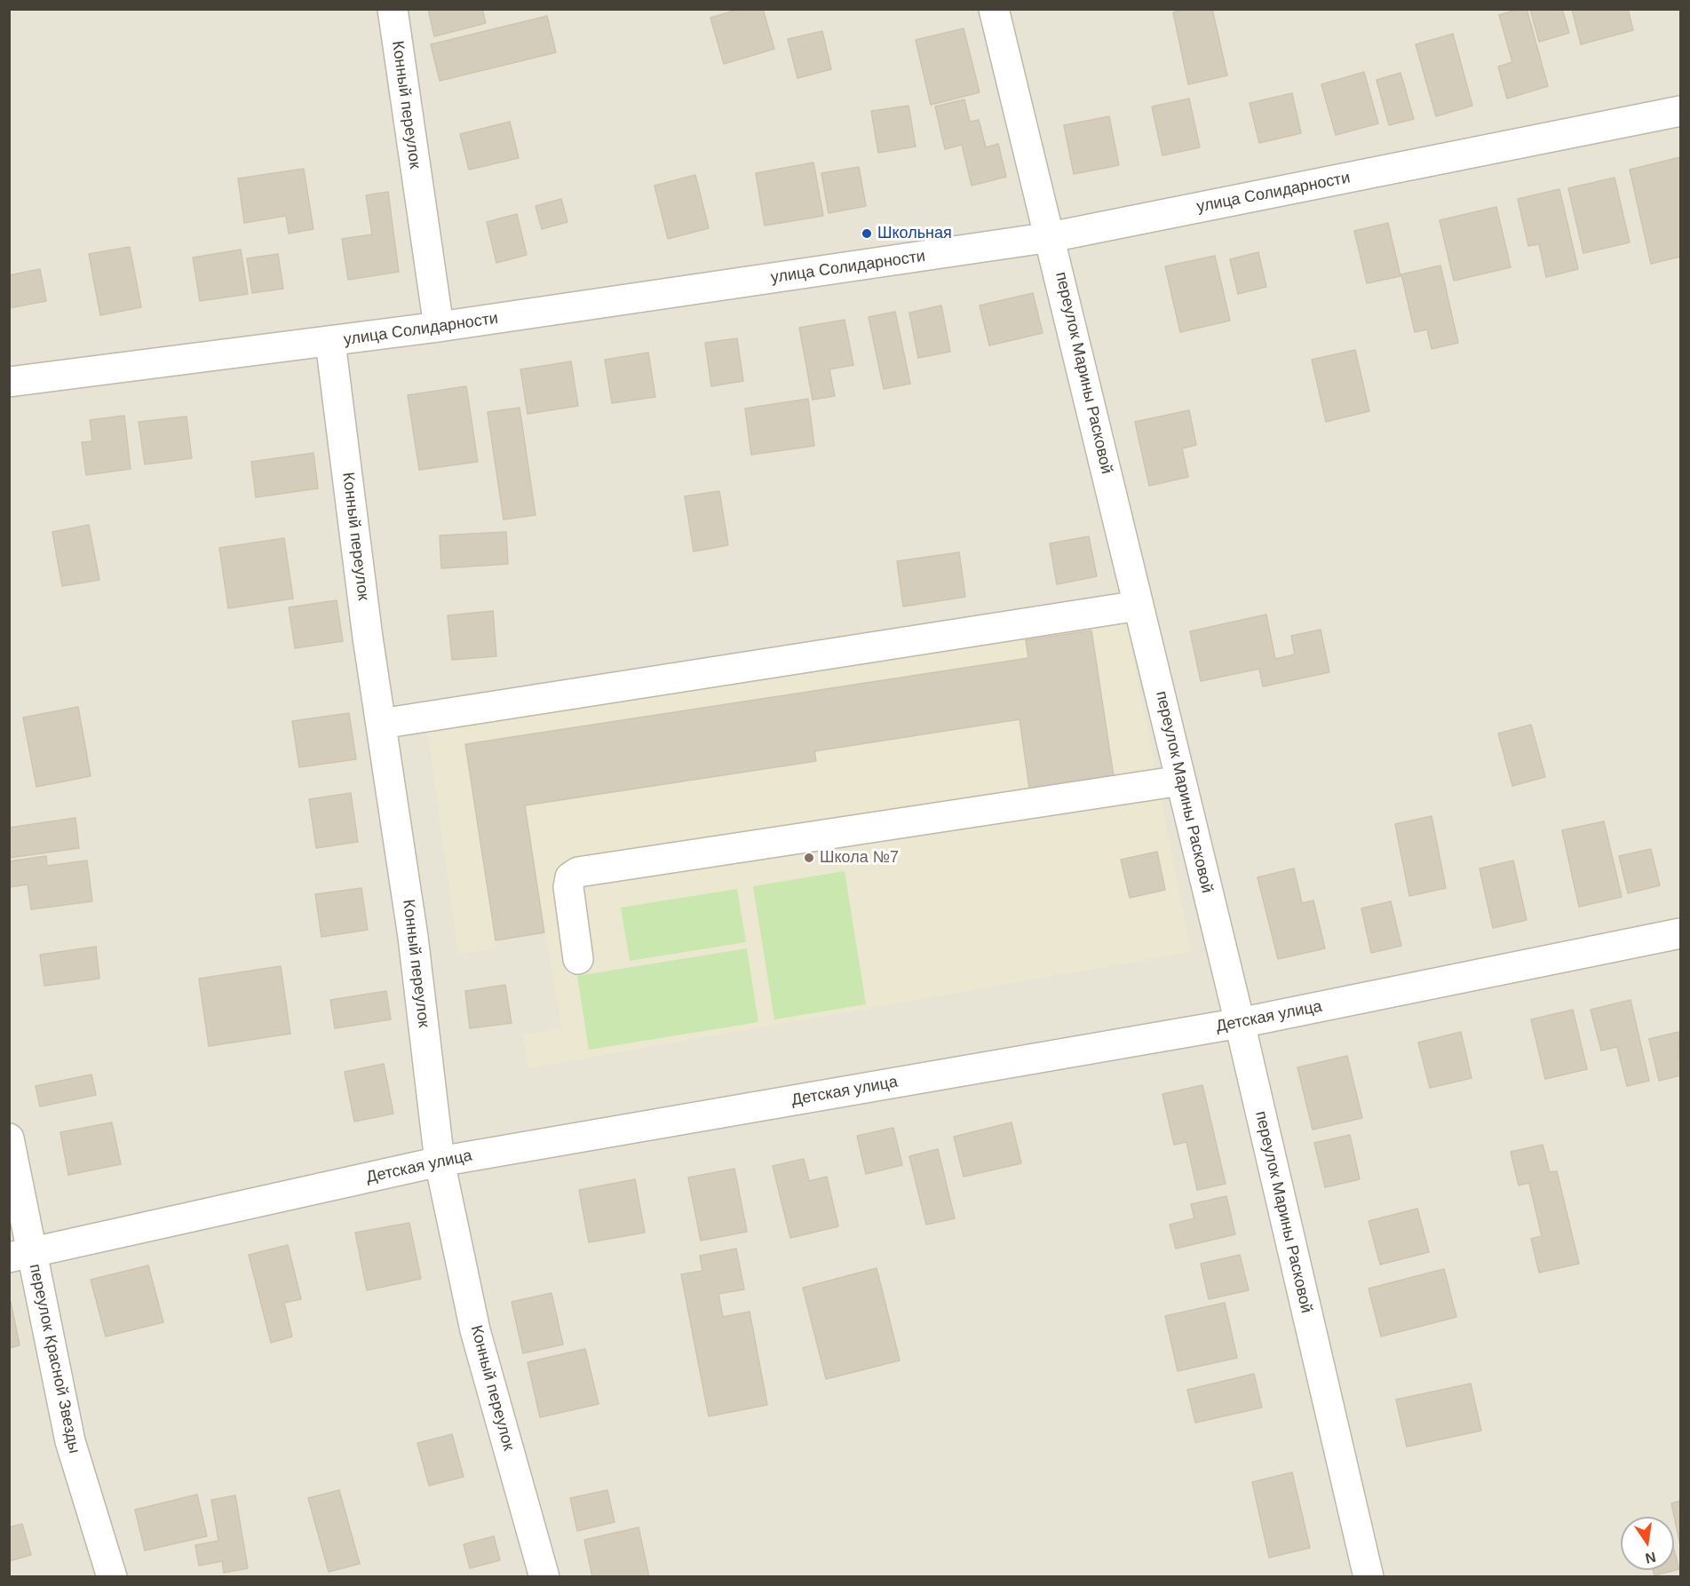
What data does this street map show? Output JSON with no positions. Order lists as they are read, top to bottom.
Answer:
{
  "streets": {
    "street": [
      "Конный переулок",
      "улица Солидарности",
      "переулок Марины Расковой",
      "Детская улица",
      "переулок Красной Звезды"
    ]
  },
  "crossings": [
    ["Конный переулок", "улица Солидарности"],
    ["Конный переулок", "Детская улица"],
    ["улица Солидарности", "переулок Марины Расковой"],
    ["переулок Марины Расковой", "Детская улица"],
    ["Детская улица", "переулок Красной Звезды"]
  ],
  "places": ["Школьная", "Школа №7"],
  "north": "bottom"
}
